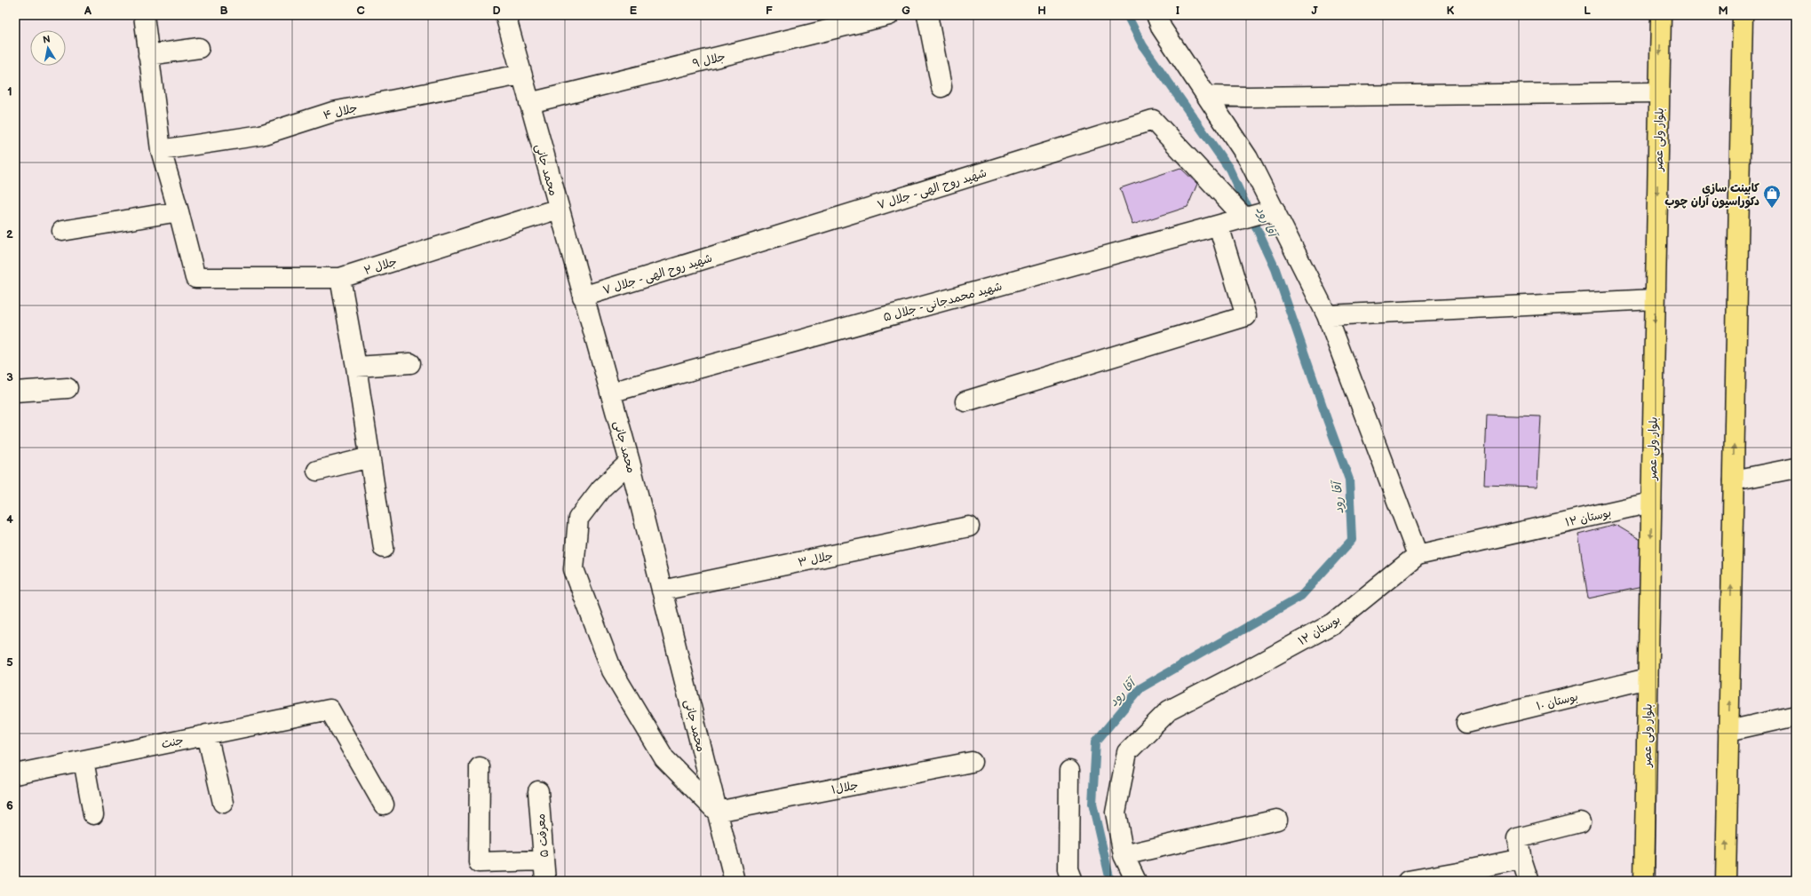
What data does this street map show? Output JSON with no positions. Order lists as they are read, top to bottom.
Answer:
{
  "streets": {
    "main road": ["بلوار ولی عصر"],
    "street": [
      "جلال ۹",
      "جلال ۴",
      "محمد جانی",
      "شهید روح الهی - جلال ۷",
      "جلال ۲",
      "شهید محمدجانی - جلال ۵",
      "بوستان ۱۲",
      "جلال ۳",
      "بوستان ۱۰",
      "جنت",
      "جلال۱",
      "معرفت ۵"
    ]
  },
  "crossings": [
    ["جلال ۹", "محمد جانی"],
    ["جلال ۴", "محمد جانی"],
    ["بلوار ولی عصر", "بوستان ۱۲"],
    ["بلوار ولی عصر", "بوستان ۱۰"],
    ["محمد جانی", "شهید روح الهی - جلال ۷"],
    ["محمد جانی", "جلال ۲"],
    ["محمد جانی", "شهید محمدجانی - جلال ۵"],
    ["محمد جانی", "جلال ۳"],
    ["محمد جانی", "جلال۱"],
    ["شهید روح الهی - جلال ۷", "شهید محمدجانی - جلال ۵"]
  ],
  "water": ["آقا رود"],
  "places": {
    "shop": ["کابینت سازی دکوراسیون آران چوب"]
  },
  "north": "top",
  "grid": {
    "columns": [
      "A",
      "B",
      "C",
      "D",
      "E",
      "F",
      "G",
      "H",
      "I",
      "J",
      "K",
      "L",
      "M"
    ],
    "rows": [
      "1",
      "2",
      "3",
      "4",
      "5",
      "6"
    ]
  }
}
